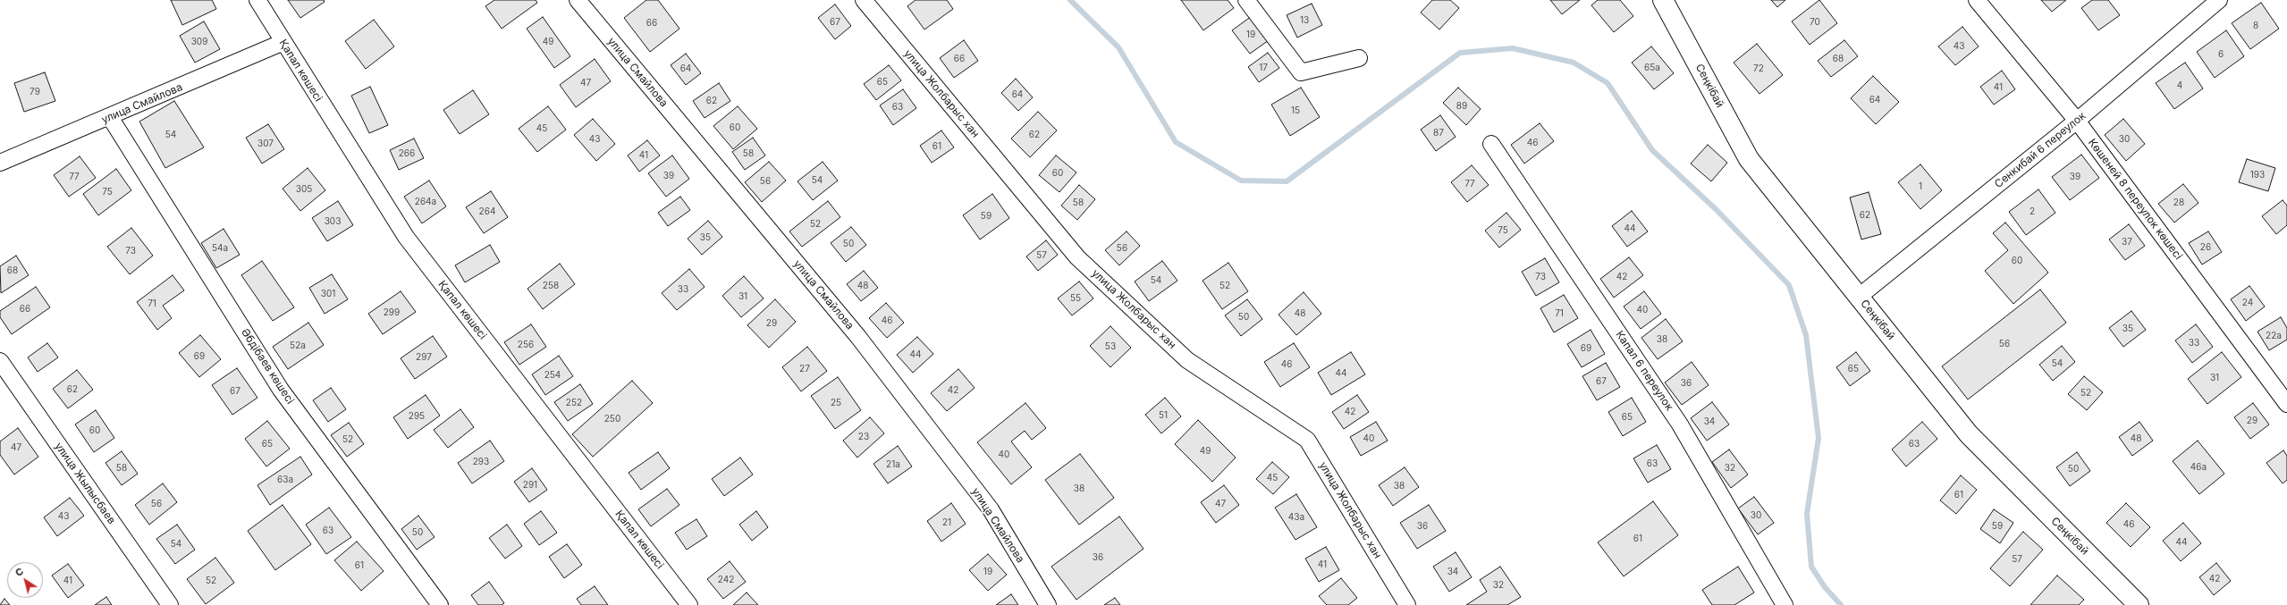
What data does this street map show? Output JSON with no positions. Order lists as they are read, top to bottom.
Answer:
{
  "streets": {
    "street": [
      "Қапал көшесі",
      "улица Смайлова",
      "Сеңкібай",
      "улица Жолбарыс хан",
      "Сенкибай 6 переулок",
      "Көшеней 8 переулок көшесі",
      "Әбдібаев көшесі",
      "Капал 6 переулок",
      "улица Жылысбаев"
    ]
  },
  "crossings": [
    ["Қапал көшесі", "улица Смайлова"],
    ["улица Смайлова", "Әбдібаев көшесі"],
    ["Сеңкібай", "Сенкибай 6 переулок"],
    ["Сенкибай 6 переулок", "Көшеней 8 переулок көшесі"]
  ],
  "house_numbers": [
    "13",
    "67",
    "70",
    "66",
    "8",
    "19",
    "309",
    "49",
    "43",
    "6",
    "66",
    "68",
    "17",
    "65а",
    "64",
    "72",
    "65",
    "47",
    "4",
    "41",
    "79",
    "64",
    "64",
    "62",
    "89",
    "63",
    "15",
    "60",
    "45",
    "87",
    "54",
    "62",
    "43",
    "30",
    "46",
    "307",
    "61",
    "266",
    "58",
    "41",
    "60",
    "193",
    "39",
    "77",
    "39",
    "54",
    "56",
    "77",
    "1",
    "305",
    "75",
    "264а",
    "58",
    "28",
    "264",
    "2",
    "62",
    "59",
    "303",
    "52",
    "44",
    "75",
    "35",
    "37",
    "50",
    "26",
    "54а",
    "56",
    "73",
    "57",
    "60",
    "68",
    "73",
    "42",
    "54",
    "258",
    "48",
    "52",
    "33",
    "301",
    "31",
    "55",
    "24",
    "71",
    "66",
    "40",
    "299",
    "48",
    "71",
    "50",
    "46",
    "29",
    "35",
    "22а",
    "38",
    "33",
    "56",
    "256",
    "52а",
    "53",
    "69",
    "44",
    "69",
    "297",
    "54",
    "46",
    "27",
    "65",
    "44",
    "254",
    "31",
    "67",
    "36",
    "62",
    "42",
    "67",
    "52",
    "252",
    "25",
    "42",
    "51",
    "295",
    "65",
    "250",
    "29",
    "34",
    "60",
    "23",
    "40",
    "48",
    "52",
    "65",
    "63",
    "47",
    "49",
    "40",
    "293",
    "63",
    "21а",
    "46а",
    "58",
    "32",
    "50",
    "45",
    "63а",
    "291",
    "38",
    "38",
    "61",
    "56",
    "47",
    "30",
    "43",
    "43а",
    "21",
    "46",
    "36",
    "59",
    "63",
    "50",
    "61",
    "44",
    "54",
    "36",
    "57",
    "41",
    "61",
    "19",
    "34",
    "42",
    "242",
    "41",
    "52",
    "32"
  ],
  "north": "top left"
}
